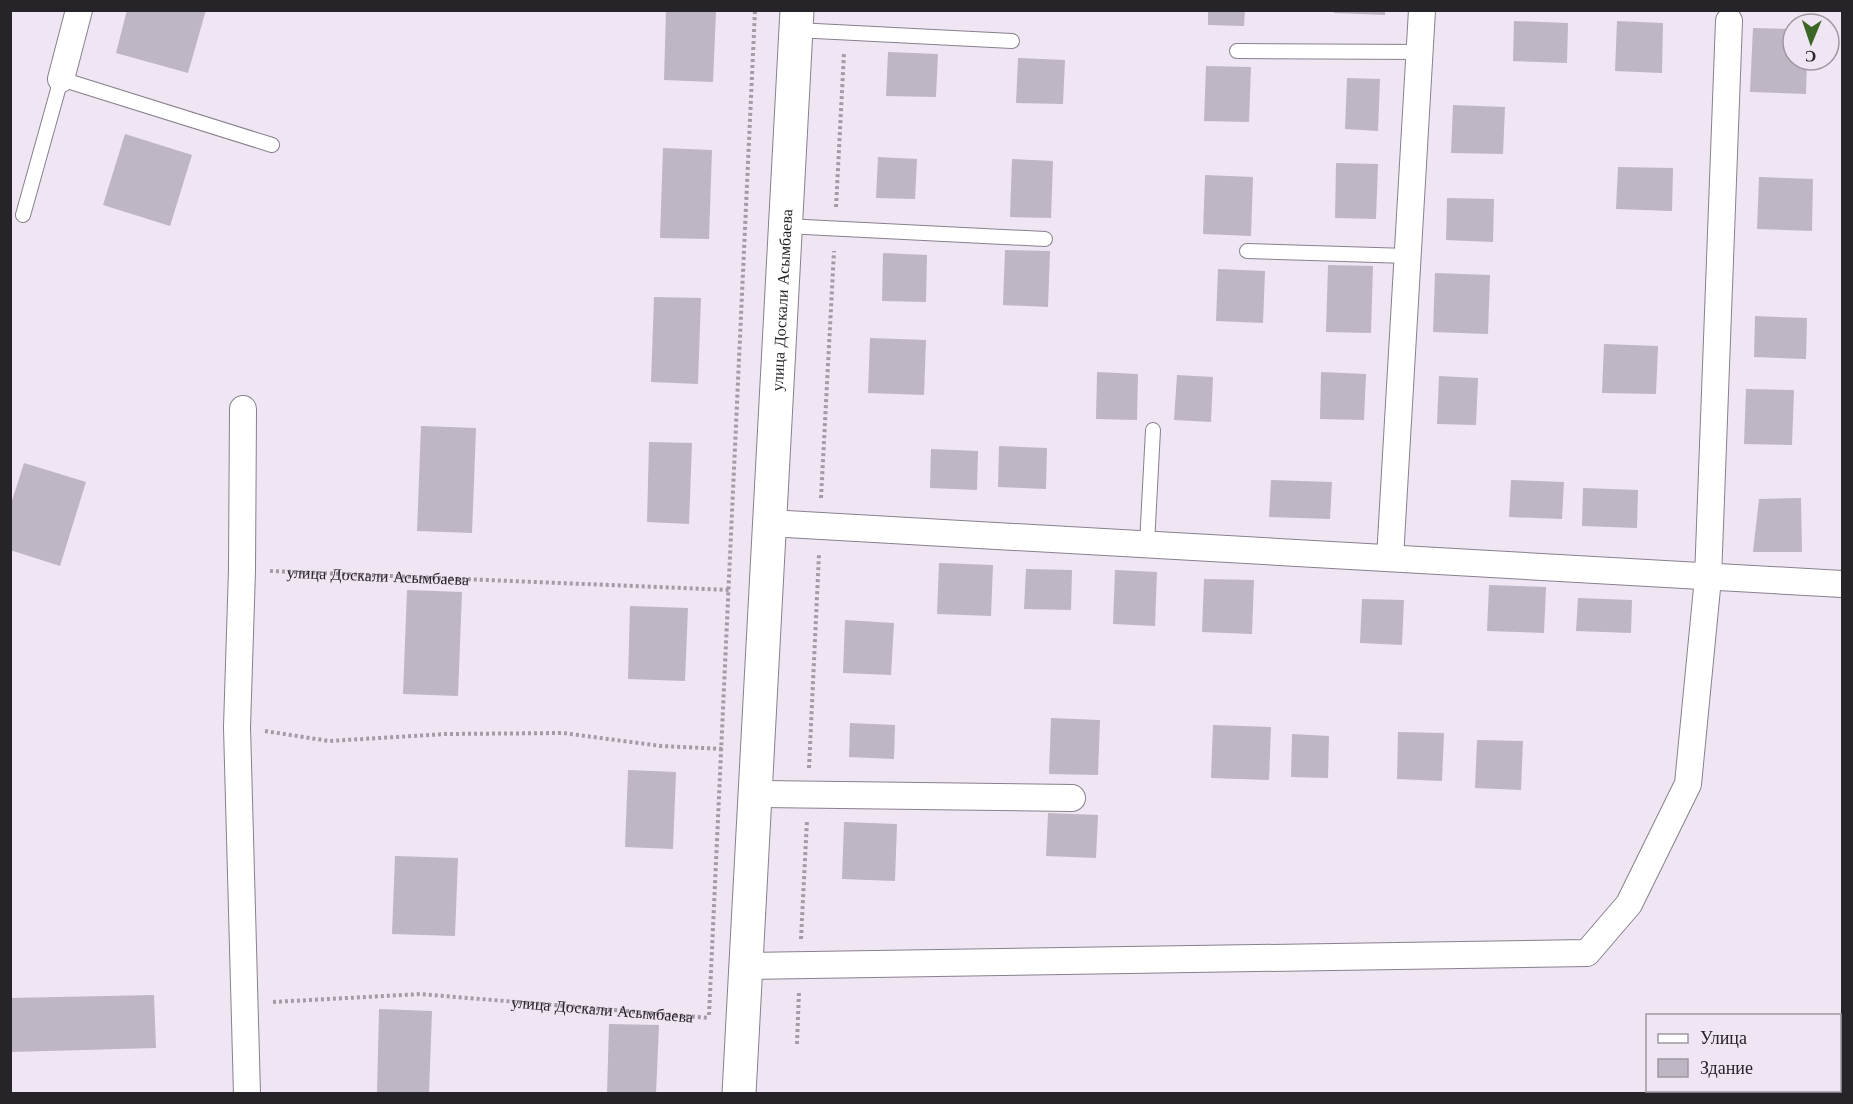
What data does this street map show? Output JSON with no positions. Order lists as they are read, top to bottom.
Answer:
{
  "streets": {
    "street": ["улица Доскали Асымбаева"]
  },
  "legend": ["Улица", "Здание"],
  "north": "bottom"
}
